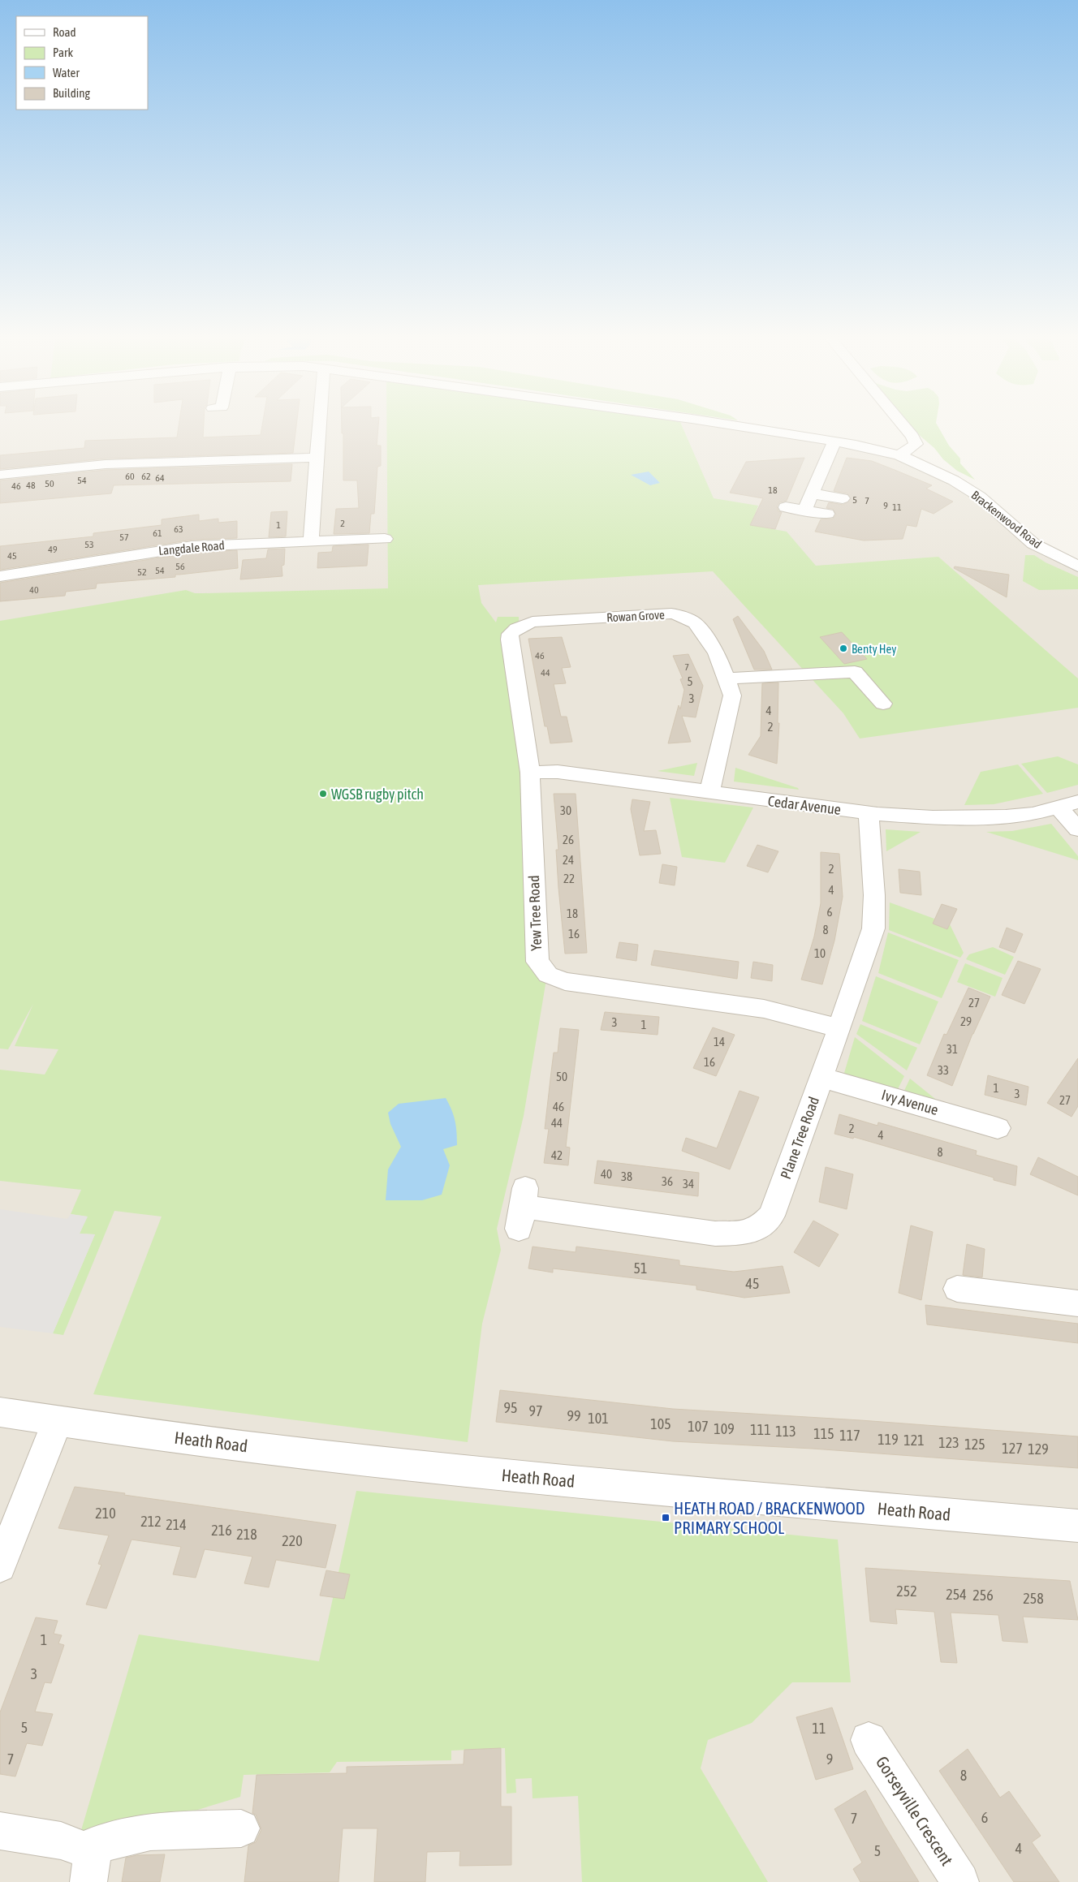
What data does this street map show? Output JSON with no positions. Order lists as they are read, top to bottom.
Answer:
{
  "streets": {
    "street": [
      "Brackenwood Road",
      "Langdale Road",
      "Rowan Grove",
      "Cedar Avenue",
      "Yew Tree Road",
      "Ivy Avenue",
      "Plane Tree Road",
      "Heath Road",
      "Gorseyville Crescent"
    ]
  },
  "crossings": [
    ["Rowan Grove", "Cedar Avenue"],
    ["Rowan Grove", "Yew Tree Road"],
    ["Cedar Avenue", "Yew Tree Road"],
    ["Cedar Avenue", "Plane Tree Road"],
    ["Yew Tree Road", "Plane Tree Road"],
    ["Ivy Avenue", "Plane Tree Road"]
  ],
  "places": {
    "other": ["Benty Hey", "WGSB rugby pitch"],
    "transit": ["HEATH ROAD / BRACKENWOOD PRIMARY SCHOOL"]
  },
  "house_numbers": [
    "60",
    "62",
    "64",
    "54",
    "50",
    "48",
    "46",
    "18",
    "5",
    "7",
    "9",
    "11",
    "2",
    "1",
    "63",
    "61",
    "57",
    "53",
    "49",
    "45",
    "56",
    "54",
    "52",
    "40",
    "46",
    "7",
    "44",
    "5",
    "3",
    "4",
    "2",
    "30",
    "26",
    "24",
    "2",
    "22",
    "4",
    "6",
    "18",
    "8",
    "16",
    "10",
    "27",
    "29",
    "3",
    "1",
    "14",
    "31",
    "16",
    "33",
    "50",
    "1",
    "3",
    "27",
    "46",
    "44",
    "2",
    "4",
    "8",
    "42",
    "40",
    "38",
    "36",
    "34",
    "51",
    "45",
    "95",
    "97",
    "99",
    "101",
    "105",
    "107",
    "109",
    "111",
    "113",
    "115",
    "117",
    "119",
    "121",
    "123",
    "125",
    "127",
    "129",
    "210",
    "212",
    "214",
    "216",
    "218",
    "220",
    "252",
    "254",
    "256",
    "258",
    "1",
    "3",
    "5",
    "11",
    "7",
    "9",
    "8",
    "6",
    "7",
    "4",
    "5"
  ],
  "legend": [
    "Road",
    "Park",
    "Water",
    "Building"
  ]
}
